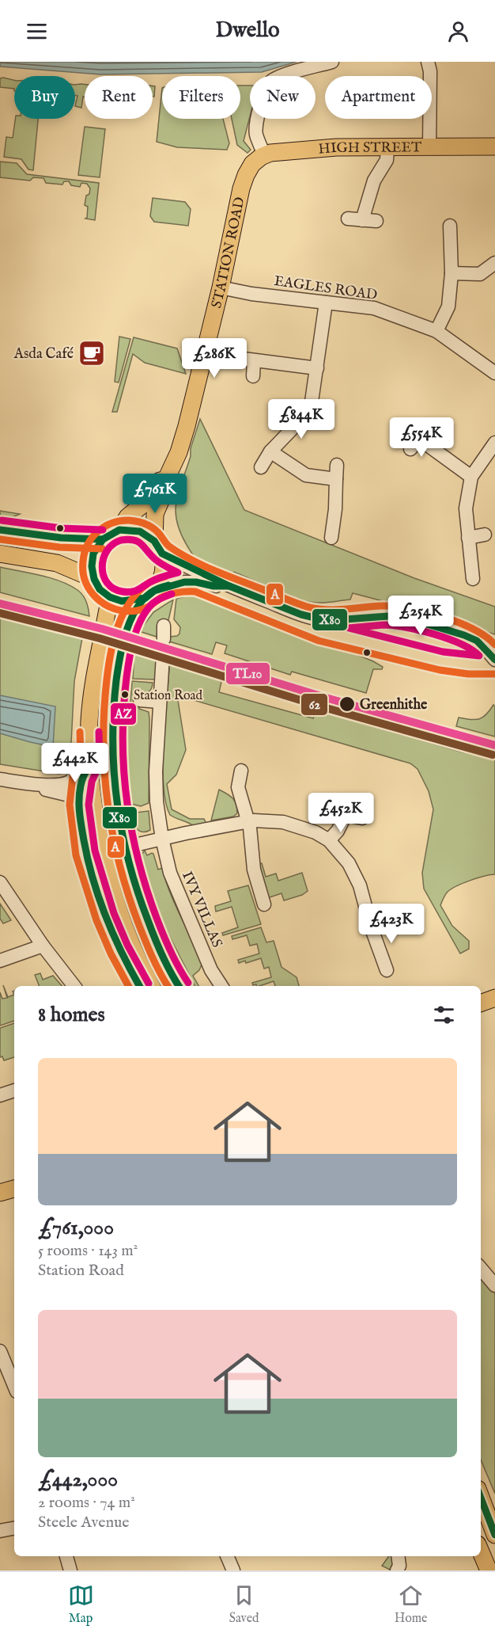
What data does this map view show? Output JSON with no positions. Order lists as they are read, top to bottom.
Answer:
{
  "streets": {
    "main road": ["HIGH STREET", "STATION ROAD"],
    "street": ["EAGLES ROAD", "IVY VILLAS"]
  },
  "crossings": [
    ["HIGH STREET", "STATION ROAD"],
    ["STATION ROAD", "EAGLES ROAD"]
  ],
  "places": {
    "cafe": ["Asda Café"],
    "other": ["Station Road", "Greenhithe"]
  },
  "lines": [
    "transit line A",
    "transit line AZ",
    "transit line X80",
    "transit line TL10",
    "transit line 62"
  ],
  "page": {
    "header": "Dwello",
    "chip": [
      "Buy",
      "Rent",
      "Filters",
      "New",
      "Apartment"
    ],
    "price": [
      "£286K",
      "£844K",
      "£554K",
      "£761K",
      "£254K",
      "£442K",
      "£452K",
      "£423K"
    ],
    "heading": "8 homes",
    "list": [
      {
        "name": "£761,000",
        "note": "5 rooms · 143 m² · Station Road"
      },
      {
        "name": "£442,000",
        "note": "2 rooms · 74 m² · Steele Avenue"
      }
    ],
    "tabs": ["Map", "Saved", "Home"]
  }
}
